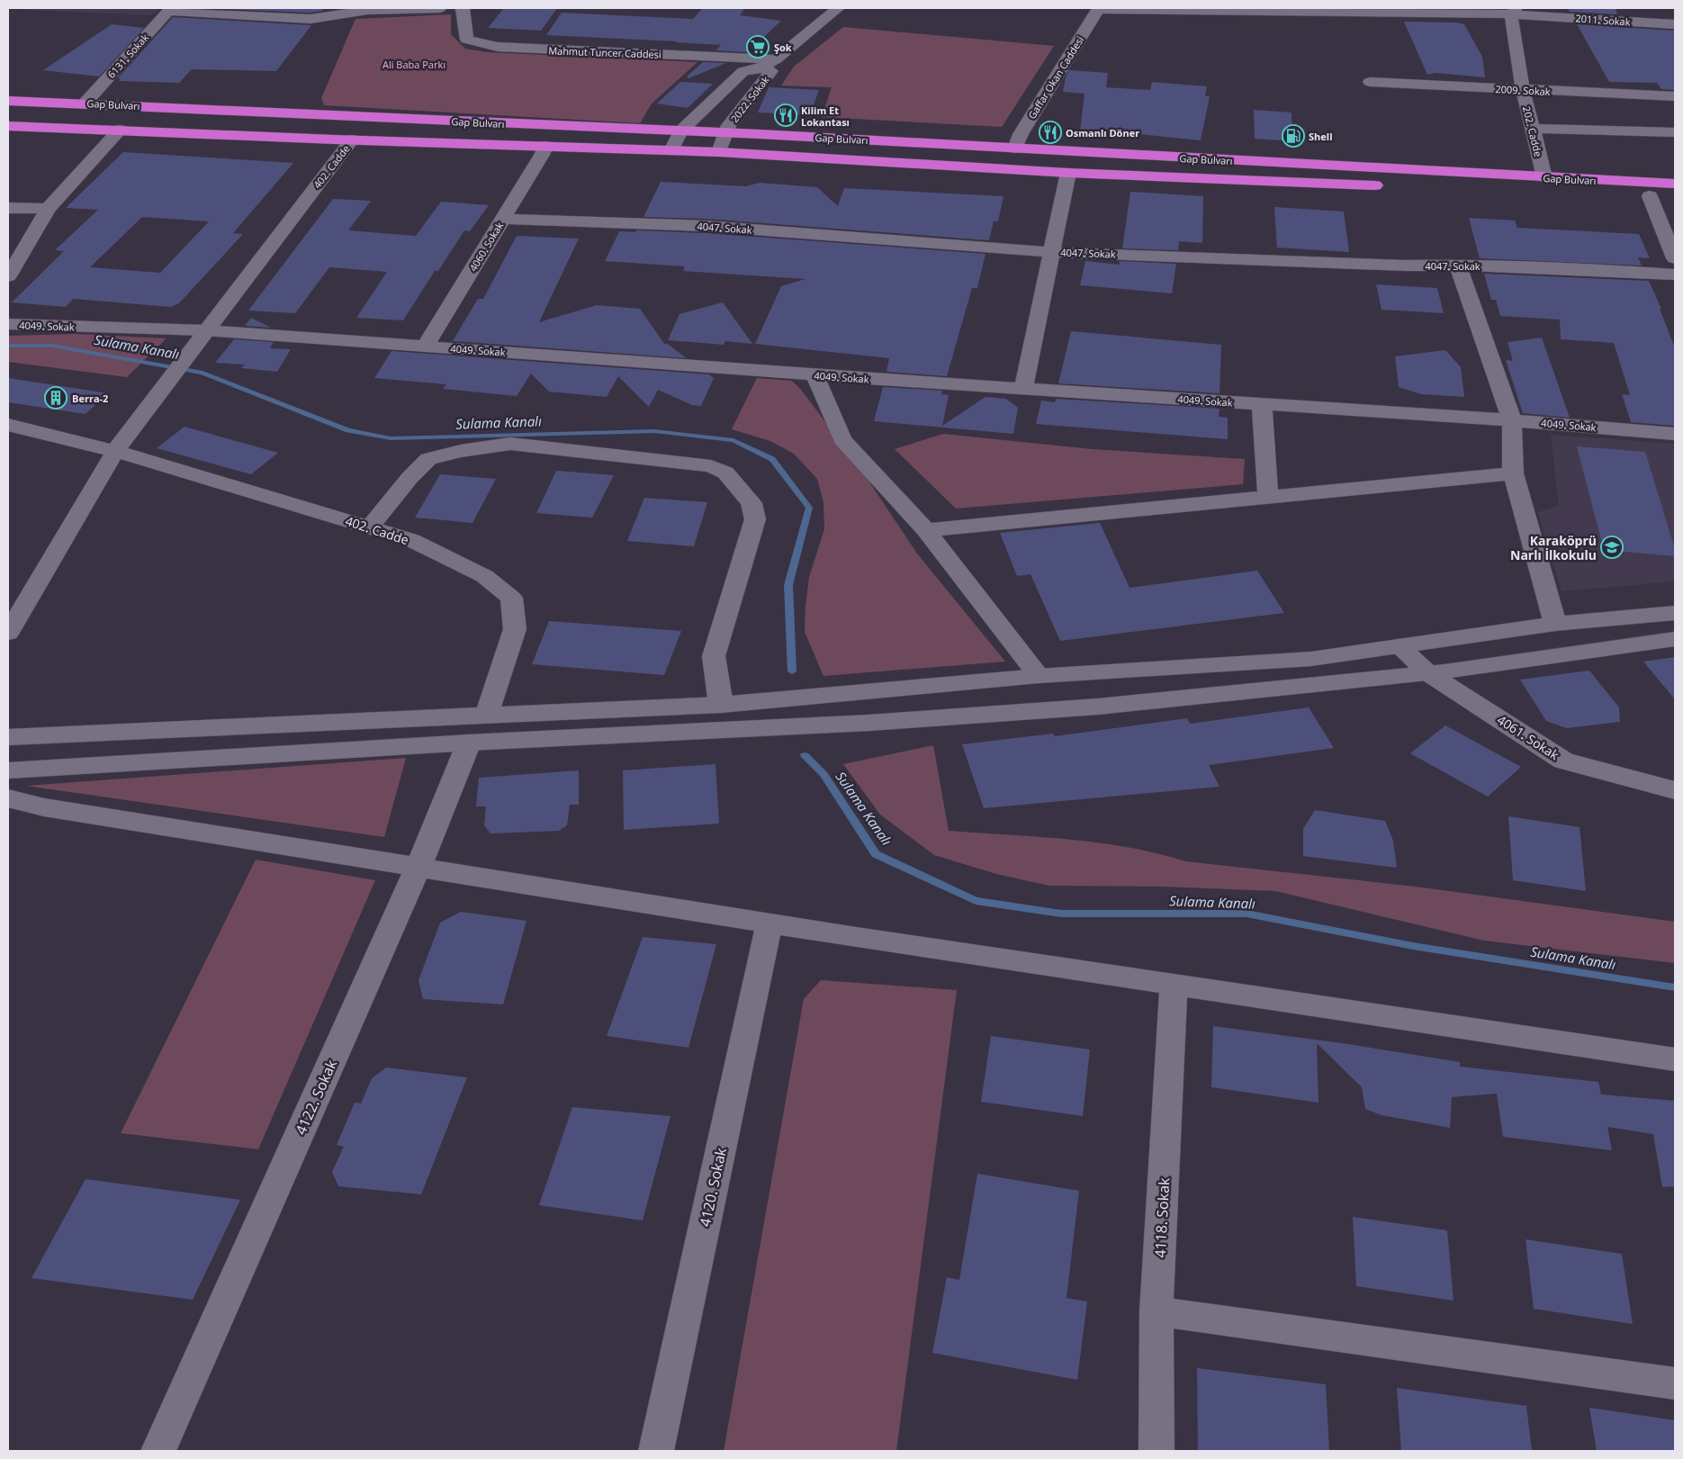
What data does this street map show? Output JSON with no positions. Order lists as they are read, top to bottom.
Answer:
{
  "streets": {
    "highway": ["Gap Bulvarı"],
    "street": [
      "2011. Sokak",
      "Mahmut Tuncer Caddesi",
      "6131. Sokak",
      "Gaffar Okan Caddesi",
      "2009. Sokak",
      "2022. Sokak",
      "202. Cadde",
      "402. Cadde",
      "4047. Sokak",
      "4060. Sokak",
      "4049. Sokak",
      "4061. Sokak",
      "4122. Sokak",
      "4120. Sokak",
      "4118. Sokak"
    ]
  },
  "crossings": [
    ["2011. Sokak", "Gaffar Okan Caddesi"],
    ["2011. Sokak", "202. Cadde"],
    ["Mahmut Tuncer Caddesi", "2022. Sokak"],
    ["6131. Sokak", "Gap Bulvarı"],
    ["Gaffar Okan Caddesi", "Gap Bulvarı"],
    ["2009. Sokak", "202. Cadde"],
    ["2022. Sokak", "Gap Bulvarı"],
    ["Gap Bulvarı", "202. Cadde"],
    ["Gap Bulvarı", "402. Cadde"],
    ["Gap Bulvarı", "4060. Sokak"],
    ["402. Cadde", "4049. Sokak"],
    ["4047. Sokak", "4060. Sokak"],
    ["4060. Sokak", "4049. Sokak"]
  ],
  "water": ["Sulama Kanalı"],
  "parks": ["Ali Baba Parkı"],
  "places": {
    "supermarket": ["Şok"],
    "restaurant": ["Kilim Et Lokantası", "Osmanlı Döner"],
    "fuel station": ["Shell"],
    "building": ["Berra-2"],
    "school or university": ["Karaköprü Narlı İlkokulu"]
  }
}
